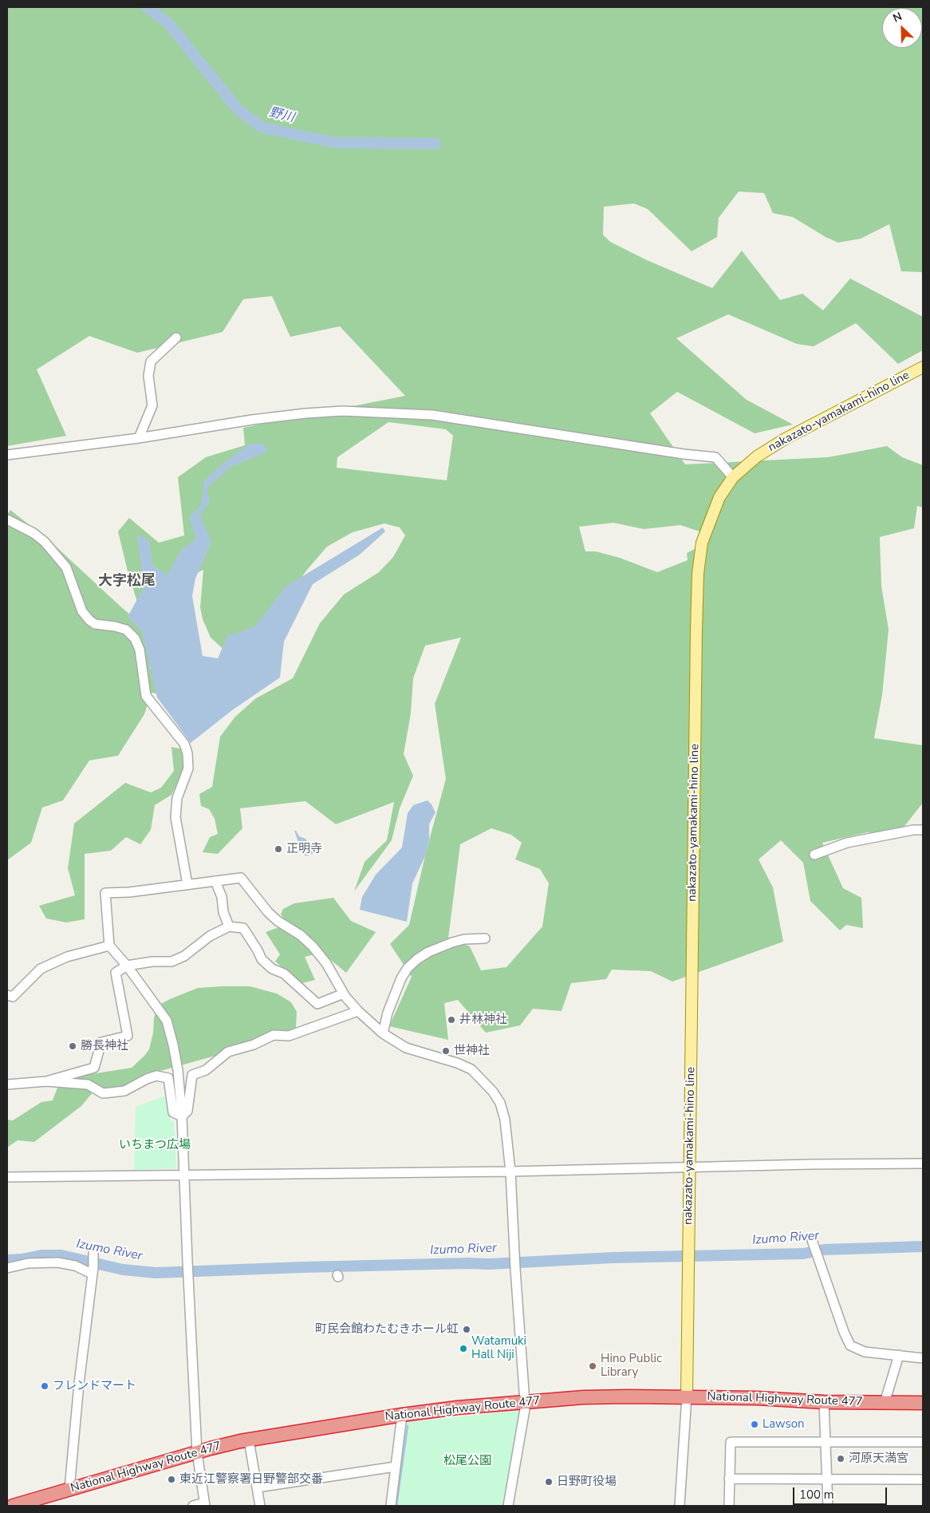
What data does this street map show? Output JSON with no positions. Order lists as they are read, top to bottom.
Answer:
{
  "streets": {
    "highway": ["National Highway Route 477"],
    "main road": ["nakazato-yamakami-hino line"]
  },
  "crossings": [
    ["nakazato-yamakami-hino line", "National Highway Route 477"]
  ],
  "districts": ["大字松尾"],
  "water": ["野川", "Izumo River"],
  "parks": ["いちまつ広場", "松尾公園"],
  "places": [
    "正明寺",
    "井林神社",
    "勝長神社",
    "世神社",
    "町民会館わたむきホール虹",
    "Watamuki Hall Niji",
    "Hino Public Library",
    "フレンドマート",
    "Lawson",
    "河原天満宮",
    "東近江警察署日野警部交番",
    "日野町役場"
  ],
  "scale_bar": "100 m",
  "north": "top left"
}
